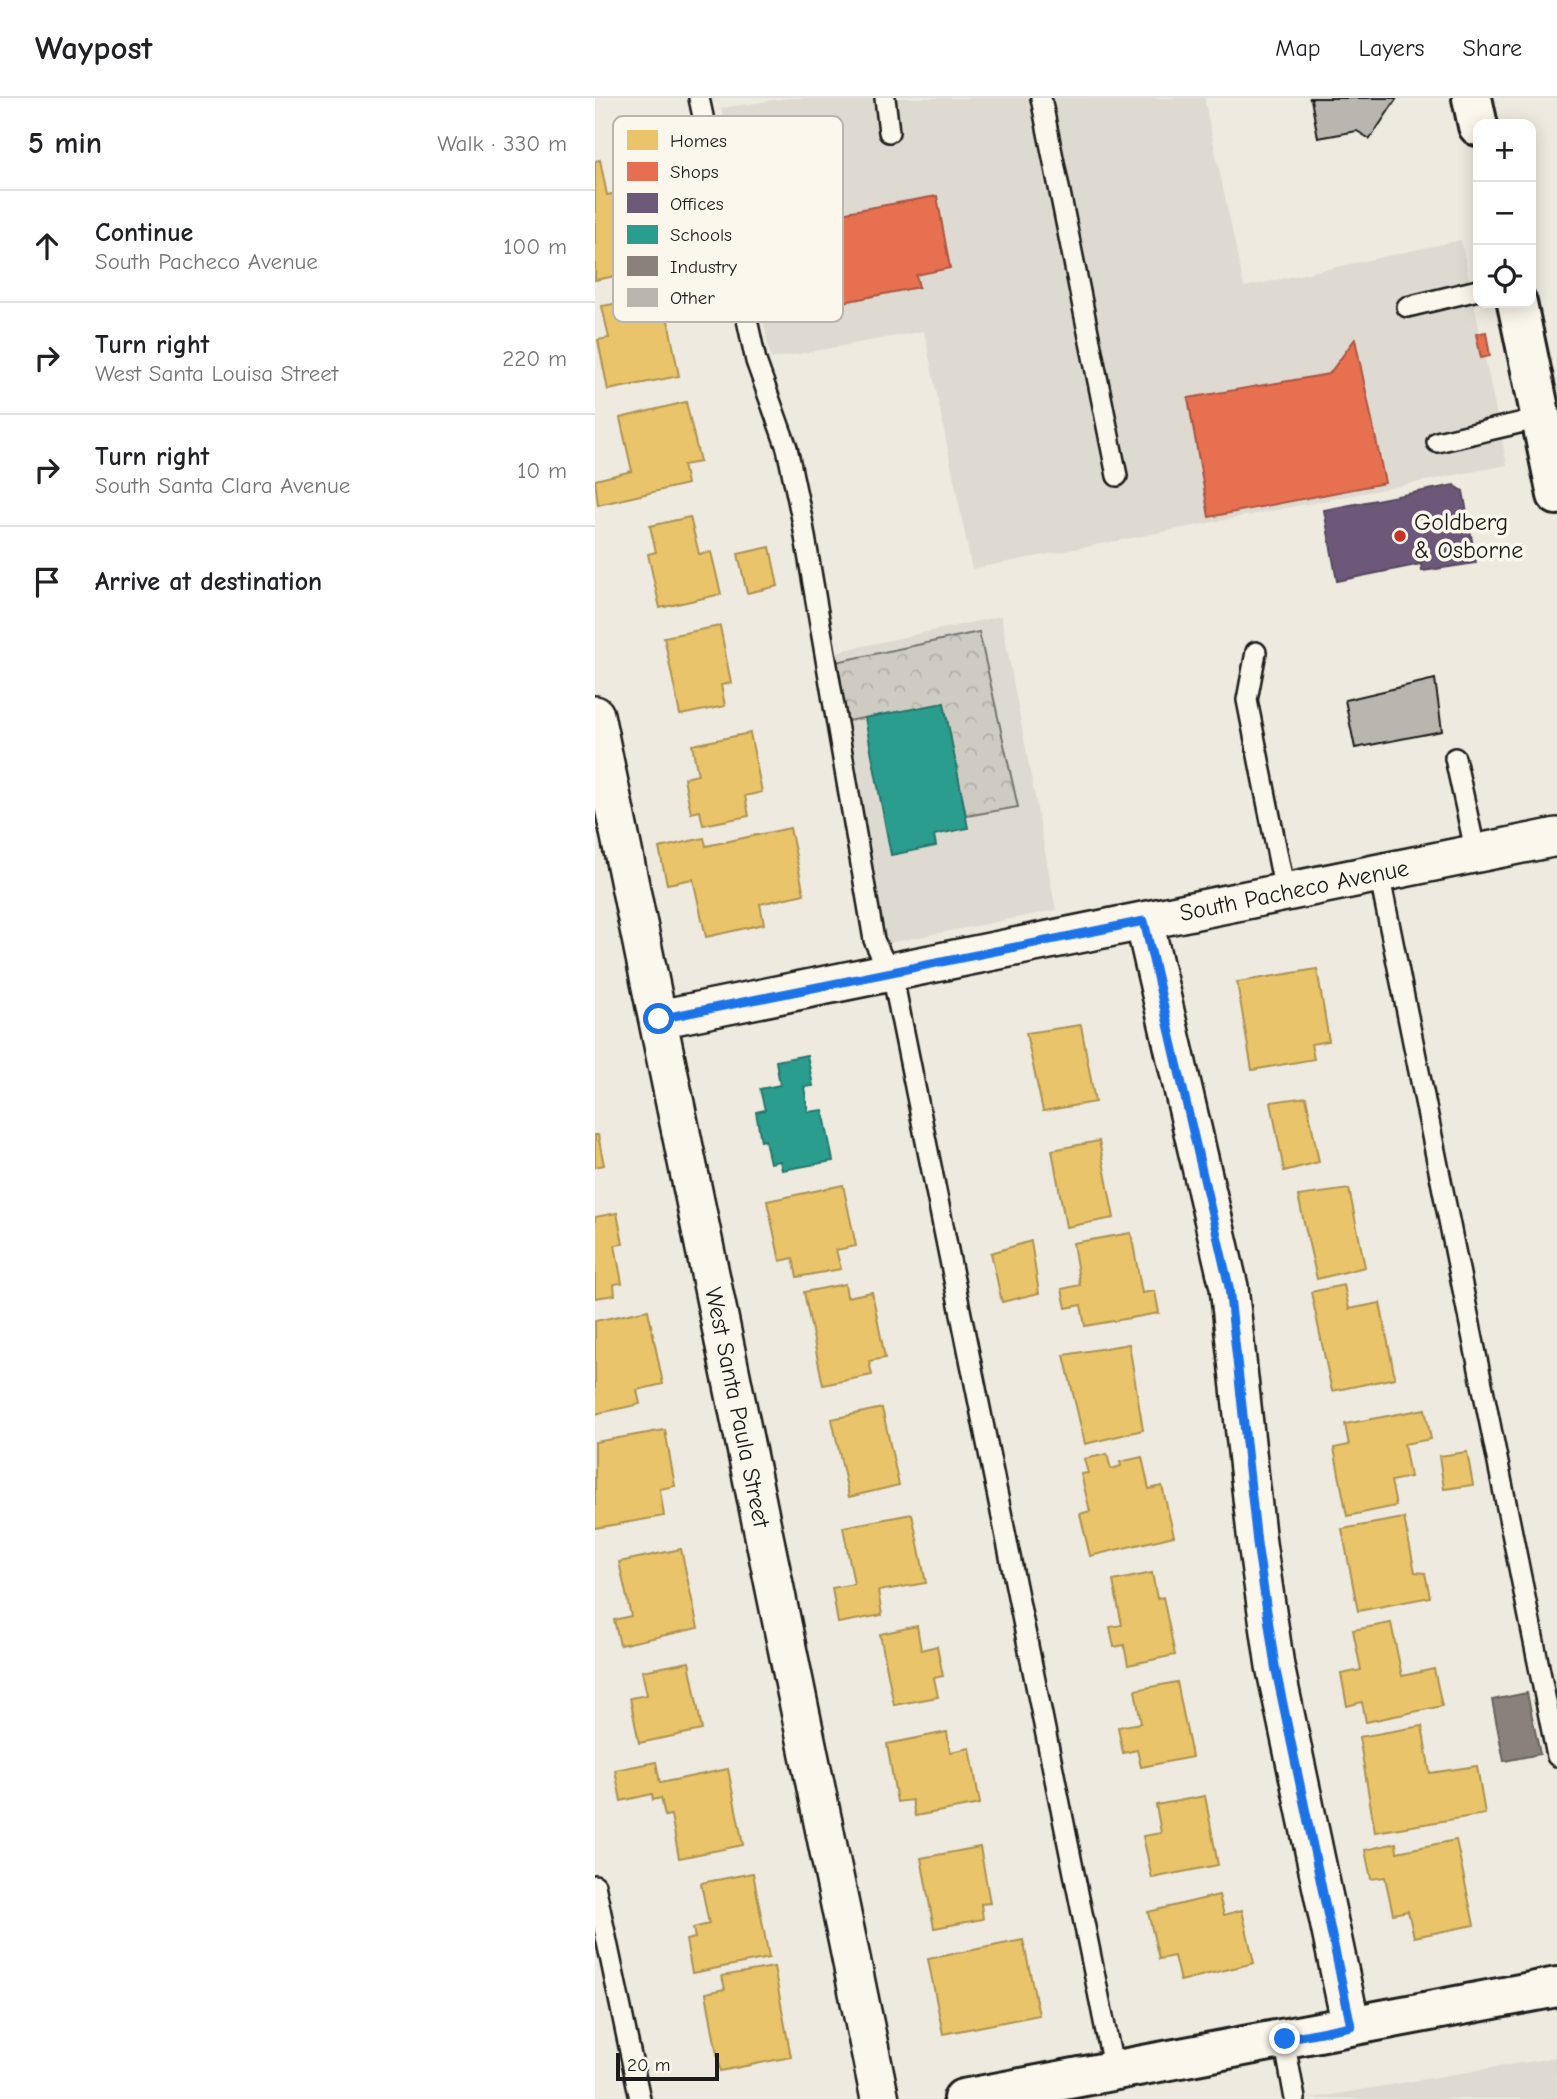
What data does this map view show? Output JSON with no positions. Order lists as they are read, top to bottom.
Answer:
{
  "streets": {
    "street": ["South Pacheco Avenue", "West Santa Paula Street"]
  },
  "crossings": [
    ["South Pacheco Avenue", "West Santa Paula Street"]
  ],
  "places": ["Goldberg & Osborne"],
  "legend": [
    "Homes",
    "Shops",
    "Offices",
    "Schools",
    "Industry",
    "Other"
  ],
  "scale_bar": "20 m",
  "page": {
    "header": "Waypost",
    "nav": ["Map", "Layers", "Share"],
    "heading": ["5 min", "Walk · 330 m"],
    "map_buttons": ["+", "−"],
    "list": [
      ["Continue", "South Pacheco Avenue", "100 m"],
      ["Turn right", "West Santa Louisa Street", "220 m"],
      ["Turn right", "South Santa Clara Avenue", "10 m"],
      "Arrive at destination"
    ],
    "scale": "20 m"
  }
}
